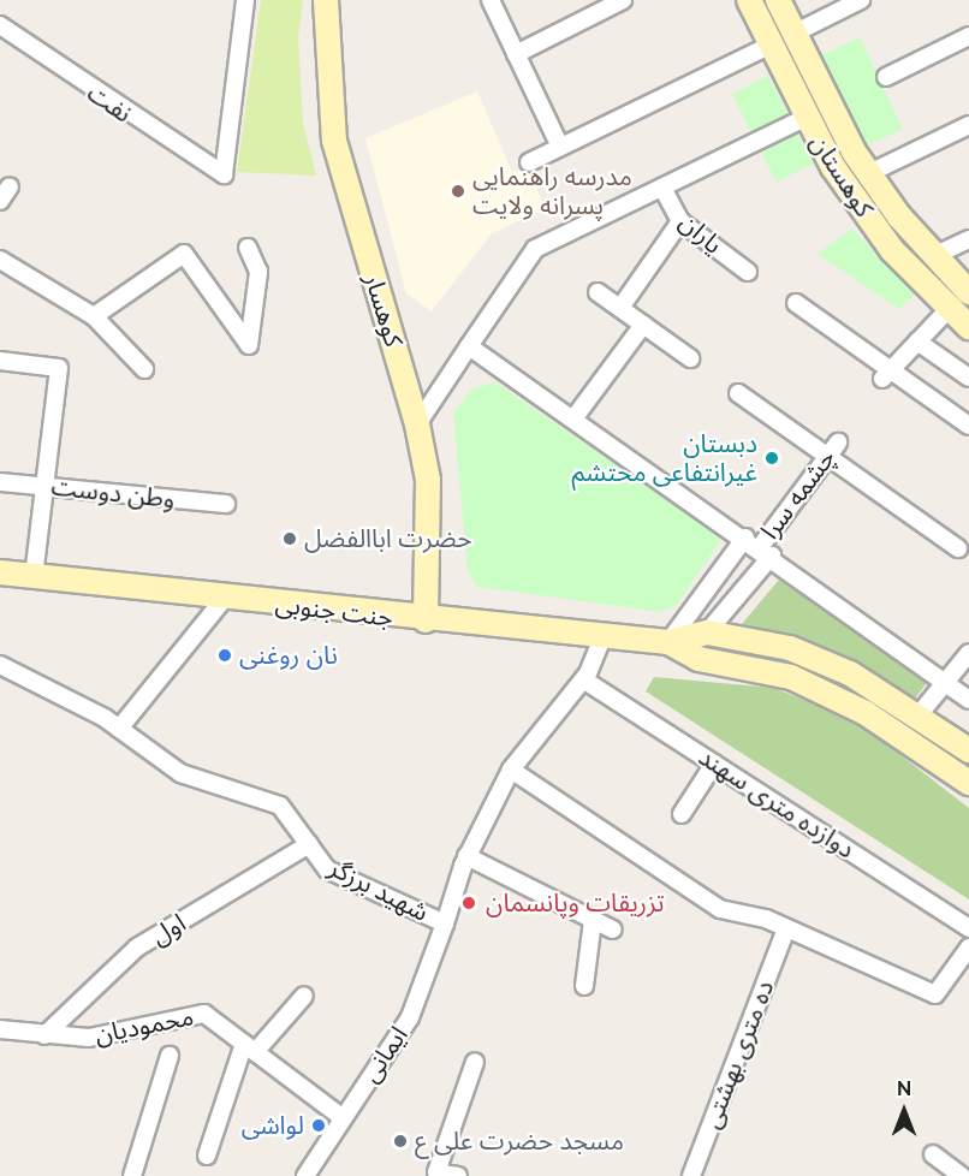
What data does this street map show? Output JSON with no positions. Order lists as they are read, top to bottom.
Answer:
{
  "streets": {
    "main road": ["کوهستان", "کوهسار", "جنت جنوبی"],
    "street": [
      "نفت",
      "یاران",
      "وطن دوست",
      "چشمه‌ سرا",
      "دوازده متری سهند",
      "شهید برزگر",
      "اول",
      "محمودیان",
      "ایمانی",
      "ده متری بهشتی"
    ]
  },
  "crossings": [
    ["کوهسار", "جنت جنوبی"],
    ["جنت جنوبی", "شهید برزگر"],
    ["دوازده متری سهند", "شهید برزگر"],
    ["شهید برزگر", "اول"],
    ["شهید برزگر", "ایمانی"],
    ["اول", "محمودیان"],
    ["محمودیان", "ایمانی"]
  ],
  "places": [
    "مدرسه راهنمایی پسرانه ولایت",
    "دبستان غیرانتفاعی محتشم",
    "حضرت اباالفضل",
    "نان روغنی",
    "تزریقات وپانسمان",
    "لواشی",
    "مسجد حضرت علی ع"
  ],
  "north": "top"
}
